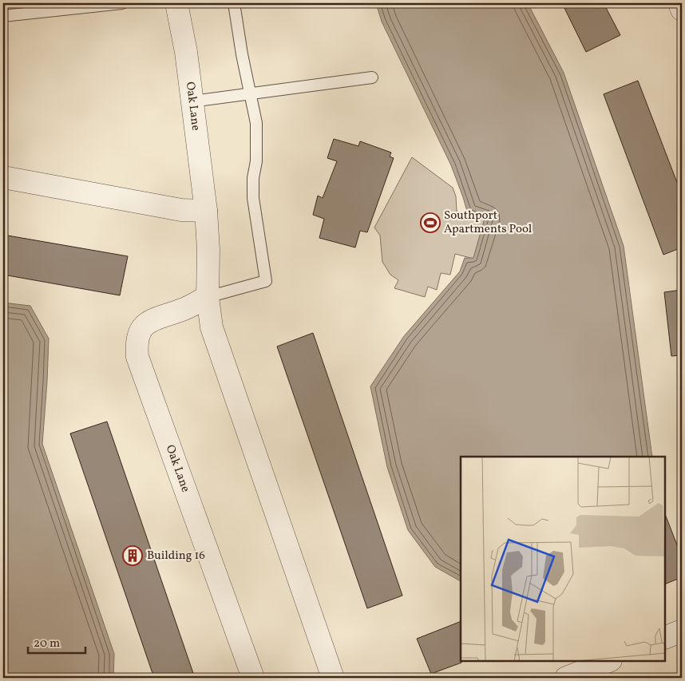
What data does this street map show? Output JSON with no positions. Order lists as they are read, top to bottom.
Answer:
{
  "streets": {
    "street": ["Oak Lane"]
  },
  "places": {
    "sports": ["Southport Apartments Pool"],
    "building": ["Building 16"]
  },
  "scale_bar": "20 m"
}
